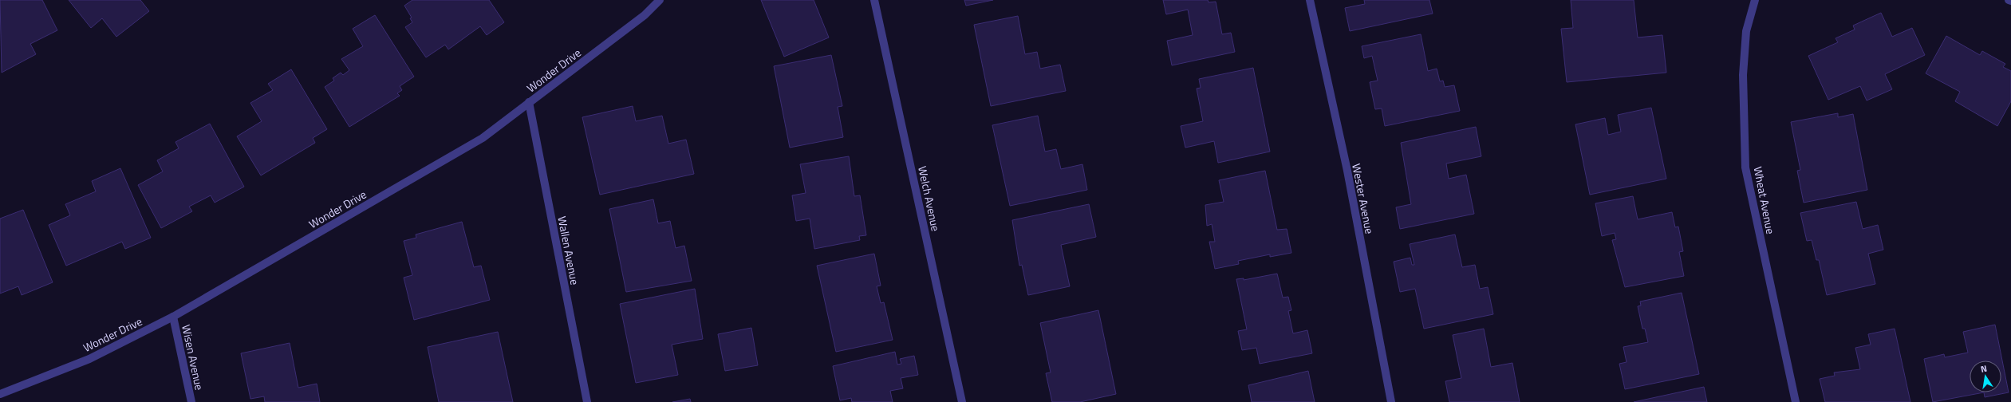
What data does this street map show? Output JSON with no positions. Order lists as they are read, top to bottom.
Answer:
{
  "streets": {
    "street": [
      "Wonder Drive",
      "Welch Avenue",
      "Wester Avenue",
      "Wheat Avenue",
      "Wallen Avenue",
      "Wisen Avenue"
    ]
  },
  "crossings": [
    ["Wonder Drive", "Wallen Avenue"],
    ["Wonder Drive", "Wisen Avenue"]
  ],
  "north": "top"
}
